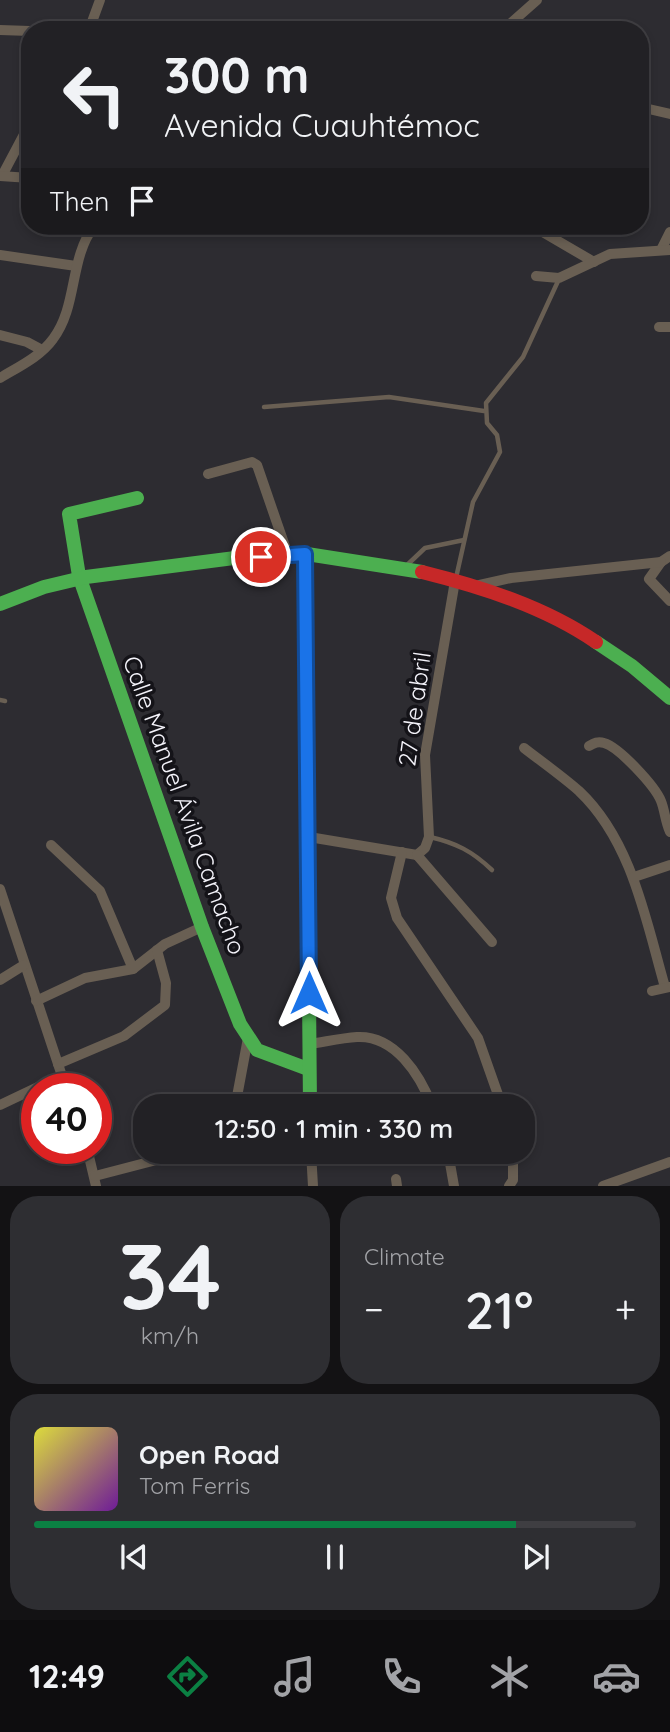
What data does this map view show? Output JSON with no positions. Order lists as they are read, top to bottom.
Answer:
{
  "streets": {
    "street": ["27 de abril", "Calle Manuel Ávila Camacho"]
  },
  "page": {
    "turn": ["300 m", "Avenida Cuauhtémoc"],
    "then": "Then",
    "limit": "40",
    "trip": "12:50 · 1 min · 330 m",
    "tile": [
      ["34", "km/h"],
      "Climate"
    ],
    "heat": ["−", "21°", "+"],
    "song": ["Open Road", "Tom Ferris"],
    "tabs": "12:49"
  }
}
